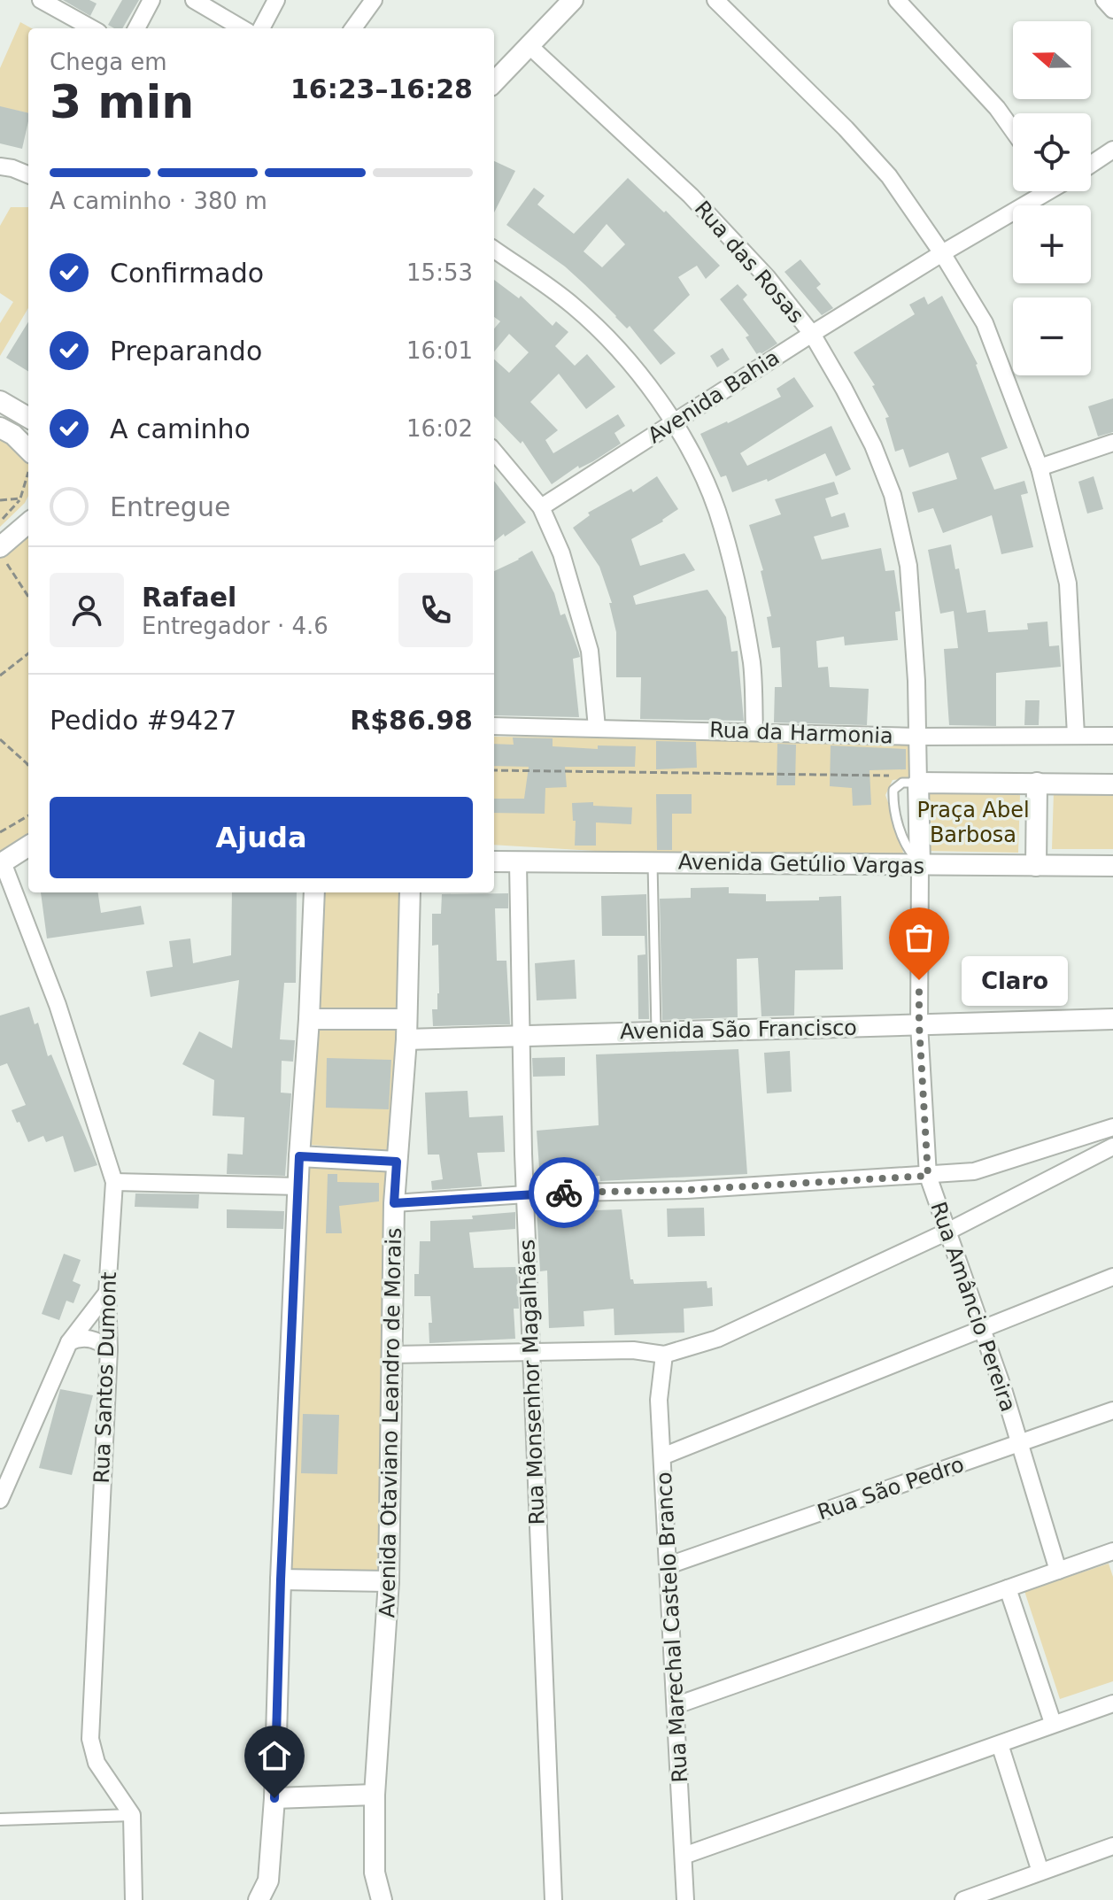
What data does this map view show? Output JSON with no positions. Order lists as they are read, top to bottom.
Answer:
{
  "streets": {
    "street": [
      "Rua das Rosas",
      "Avenida Bahia",
      "Rua da Harmonia",
      "Avenida Getúlio Vargas",
      "Avenida São Francisco",
      "Rua Amâncio Pereira",
      "Rua Santos Dumont",
      "Rua Monsenhor Magalhães",
      "Avenida Otaviano Leandro de Morais",
      "Rua São Pedro",
      "Rua Marechal Castelo Branco"
    ]
  },
  "crossings": [
    ["Rua das Rosas", "Avenida Bahia"],
    ["Rua das Rosas", "Rua da Harmonia"],
    ["Rua das Rosas", "Rua Amâncio Pereira"],
    ["Avenida Getúlio Vargas", "Rua Amâncio Pereira"],
    ["Avenida Getúlio Vargas", "Rua Monsenhor Magalhães"],
    ["Avenida São Francisco", "Rua Amâncio Pereira"],
    ["Avenida São Francisco", "Rua Monsenhor Magalhães"],
    ["Avenida São Francisco", "Avenida Otaviano Leandro de Morais"],
    ["Rua Amâncio Pereira", "Rua São Pedro"],
    ["Rua São Pedro", "Rua Marechal Castelo Branco"]
  ],
  "parks": ["Praça Abel Barbosa"],
  "places": ["Claro"],
  "north": "left",
  "page": {
    "map_buttons": ["+", "−"],
    "heading": ["3 min", "Chega em", "16:23–16:28"],
    "panel": [
      "Rafael",
      "Entregador · 4.6",
      "Pedido #9427",
      "R$86.98"
    ],
    "bar": "A caminho · 380 m",
    "list": [
      ["Confirmado", "15:53"],
      ["Preparando", "16:01"],
      ["A caminho", "16:02"],
      "Entregue"
    ],
    "buttons": "Ajuda",
    "bubble": "Claro"
  }
}
